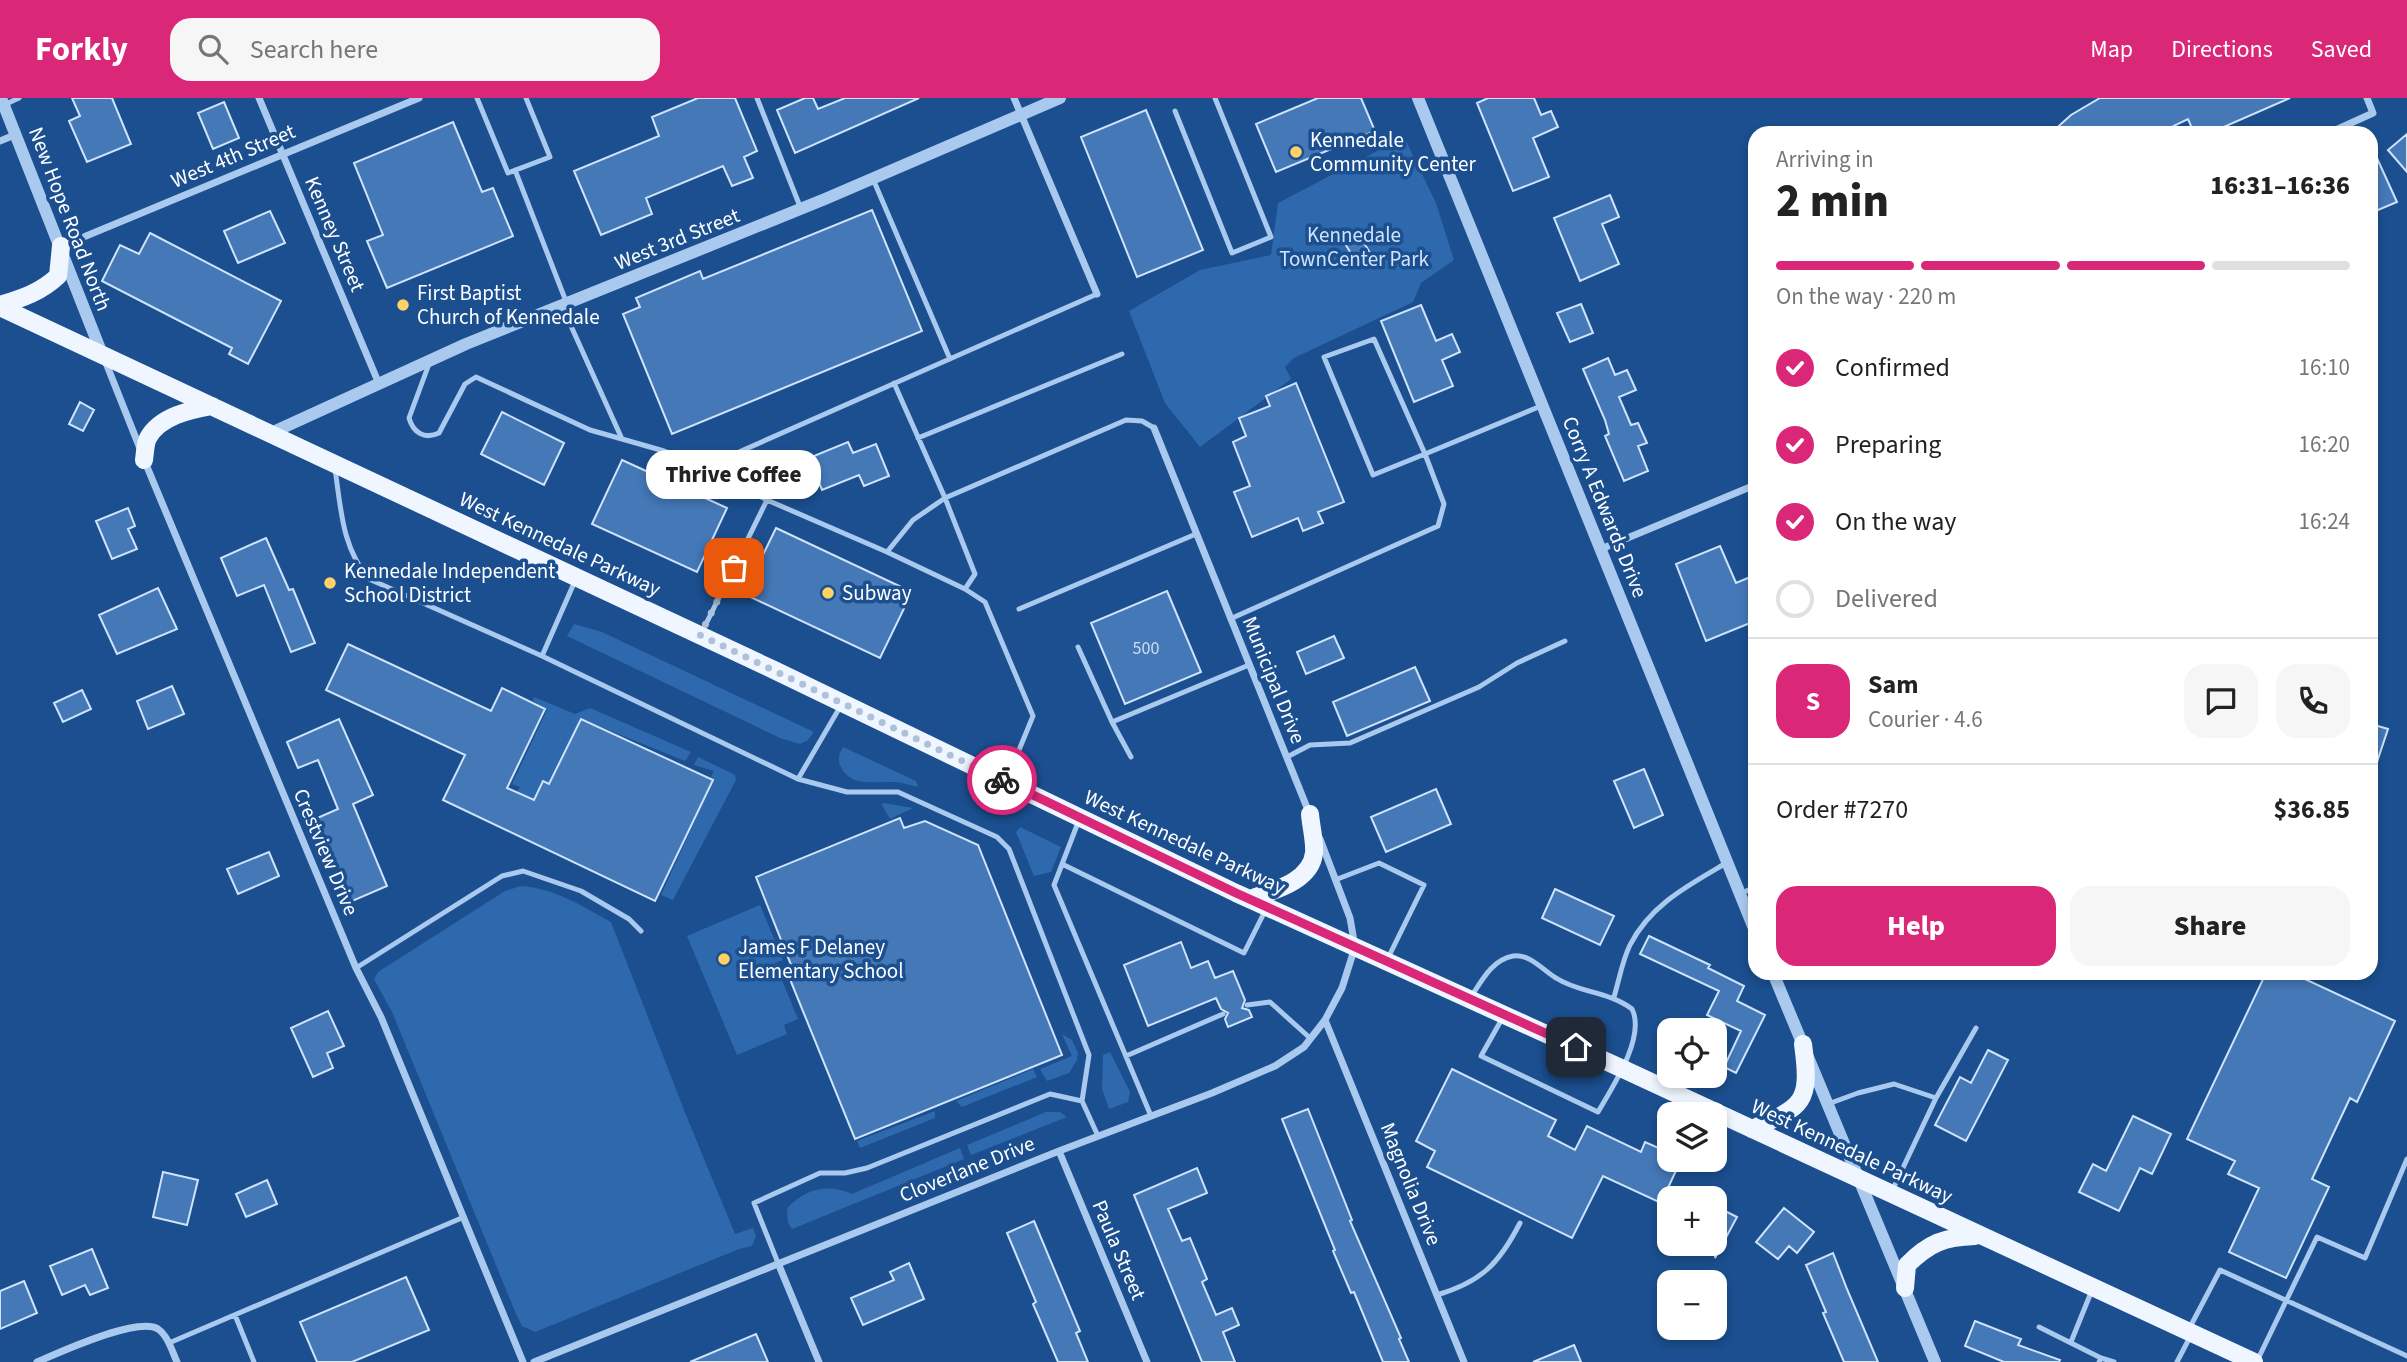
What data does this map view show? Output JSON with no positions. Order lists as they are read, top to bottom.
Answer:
{
  "streets": {
    "main road": ["West Kennedale Parkway"],
    "street": [
      "West 4th Street",
      "New Hope Road North",
      "Kenney Street",
      "West 3rd Street",
      "Corry A Edwards Drive",
      "Municipal Drive",
      "Crestview Drive",
      "Cloverlane Drive",
      "Magnolia Drive",
      "Paula Street"
    ]
  },
  "crossings": [
    ["West 4th Street", "New Hope Road North"],
    ["West 4th Street", "Kenney Street"],
    ["New Hope Road North", "West Kennedale Parkway"],
    ["New Hope Road North", "Crestview Drive"],
    ["Kenney Street", "West 3rd Street"],
    ["West 3rd Street", "West Kennedale Parkway"],
    ["West Kennedale Parkway", "Municipal Drive"],
    ["West Kennedale Parkway", "Crestview Drive"],
    ["West Kennedale Parkway", "Cloverlane Drive"],
    ["Municipal Drive", "Cloverlane Drive"],
    ["Cloverlane Drive", "Magnolia Drive"],
    ["Cloverlane Drive", "Paula Street"]
  ],
  "parks": ["Kennedale TownCenter Park"],
  "places": [
    "Kennedale Community Center",
    "First Baptist Church of Kennedale",
    "Thrive Coffee",
    "Kennedale Independent School District",
    "Subway",
    "James F Delaney Elementary School"
  ],
  "house_numbers": ["500"],
  "page": {
    "header": "Forkly",
    "search": "Search here",
    "nav": ["Map", "Directions", "Saved"],
    "heading": ["2 min", "Arriving in", "16:31–16:36"],
    "panel": [
      "Sam",
      "Courier · 4.6",
      "Order #7270",
      "$36.85"
    ],
    "bar": "On the way · 220 m",
    "list": [
      ["Confirmed", "16:10"],
      ["Preparing", "16:20"],
      ["On the way", "16:24"],
      "Delivered"
    ],
    "bubble": "Thrive Coffee",
    "round": "S",
    "buttons": ["Help", "Share"],
    "map_buttons": ["+", "−"]
  }
}
